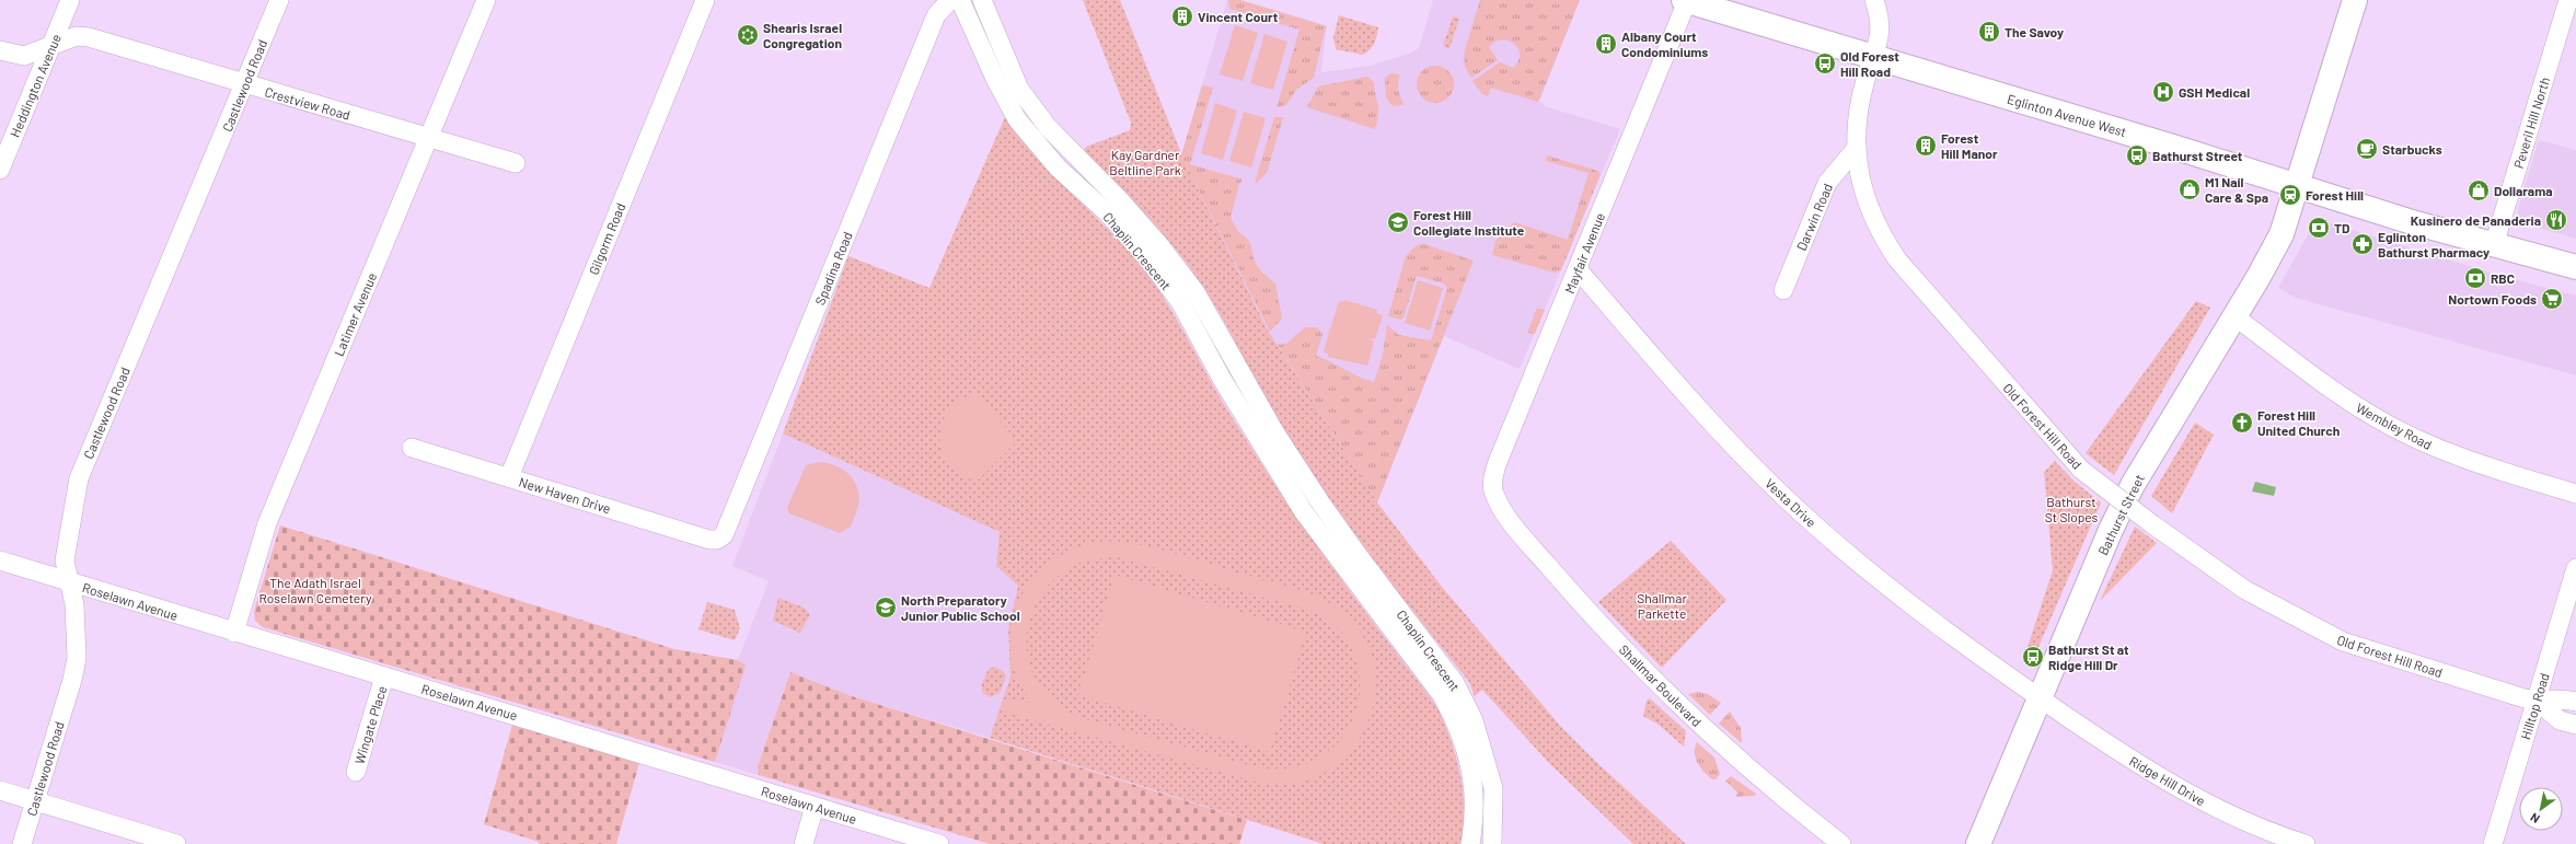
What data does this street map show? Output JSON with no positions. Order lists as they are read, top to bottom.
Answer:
{
  "streets": {
    "main road": ["Eglinton Avenue West", "Bathurst Street"],
    "street": [
      "Heddington Avenue",
      "Castlewood Road",
      "Crestview Road",
      "Peveril Hill North",
      "Darwin Road",
      "Gilgorm Road",
      "Chaplin Crescent",
      "Mayfair Avenue",
      "Spadina Road",
      "Latimer Avenue",
      "Old Forest Hill Road",
      "Wembley Road",
      "New Haven Drive",
      "Vesta Drive",
      "Roselawn Avenue",
      "Shallmar Boulevard",
      "Hilltop Road",
      "Wingate Place",
      "Ridge Hill Drive"
    ]
  },
  "crossings": [
    ["Heddington Avenue", "Crestview Road"],
    ["Castlewood Road", "Crestview Road"],
    ["Castlewood Road", "Roselawn Avenue"],
    ["Crestview Road", "Latimer Avenue"],
    ["Eglinton Avenue West", "Peveril Hill North"],
    ["Eglinton Avenue West", "Mayfair Avenue"],
    ["Eglinton Avenue West", "Old Forest Hill Road"],
    ["Eglinton Avenue West", "Bathurst Street"],
    ["Darwin Road", "Old Forest Hill Road"],
    ["Gilgorm Road", "New Haven Drive"],
    ["Mayfair Avenue", "Vesta Drive"],
    ["Mayfair Avenue", "Shallmar Boulevard"],
    ["Spadina Road", "New Haven Drive"],
    ["Latimer Avenue", "Roselawn Avenue"],
    ["Old Forest Hill Road", "Hilltop Road"],
    ["Wembley Road", "Bathurst Street"],
    ["Vesta Drive", "Bathurst Street"],
    ["Vesta Drive", "Ridge Hill Drive"],
    ["Bathurst Street", "Ridge Hill Drive"],
    ["Roselawn Avenue", "Wingate Place"]
  ],
  "parks": [
    "Kay Gardner Beltline Park",
    "Bathurst St Slopes",
    "The Adath Israel Roselawn Cemetery",
    "Shallmar Parkette"
  ],
  "places": {
    "building": [
      "Vincent Court",
      "The Savoy",
      "Albany Court Condominiums",
      "Forest Hill Manor"
    ],
    "synagogue": ["Shearis Israel Congregation"],
    "bus stop": ["Old Forest Hill Road", "Bathurst Street", "Bathurst St at Ridge Hill Dr"],
    "hospital": ["GSH Medical"],
    "cafe": ["Starbucks"],
    "shop": ["M1 Nail Care & Spa", "Dollarama"],
    "station": ["Forest Hill"],
    "restaurant": ["Kusinero de Panaderia"],
    "school or university": ["Forest Hill Collegiate Institute", "North Preparatory Junior Public School"],
    "bank": ["TD", "RBC"],
    "pharmacy": ["Eglinton Bathurst Pharmacy"],
    "supermarket": ["Nortown Foods"],
    "church": ["Forest Hill United Church"]
  },
  "north": "bottom left"
}
